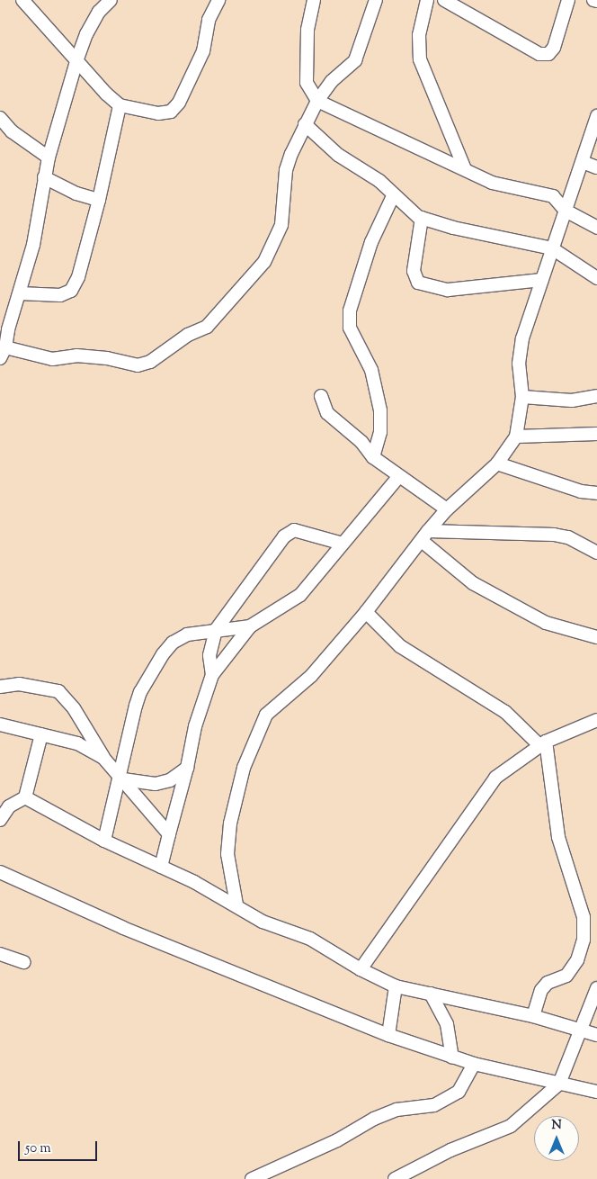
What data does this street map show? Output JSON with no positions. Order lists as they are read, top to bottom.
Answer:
{
  "scale_bar": "50 m",
  "north": "top"
}
